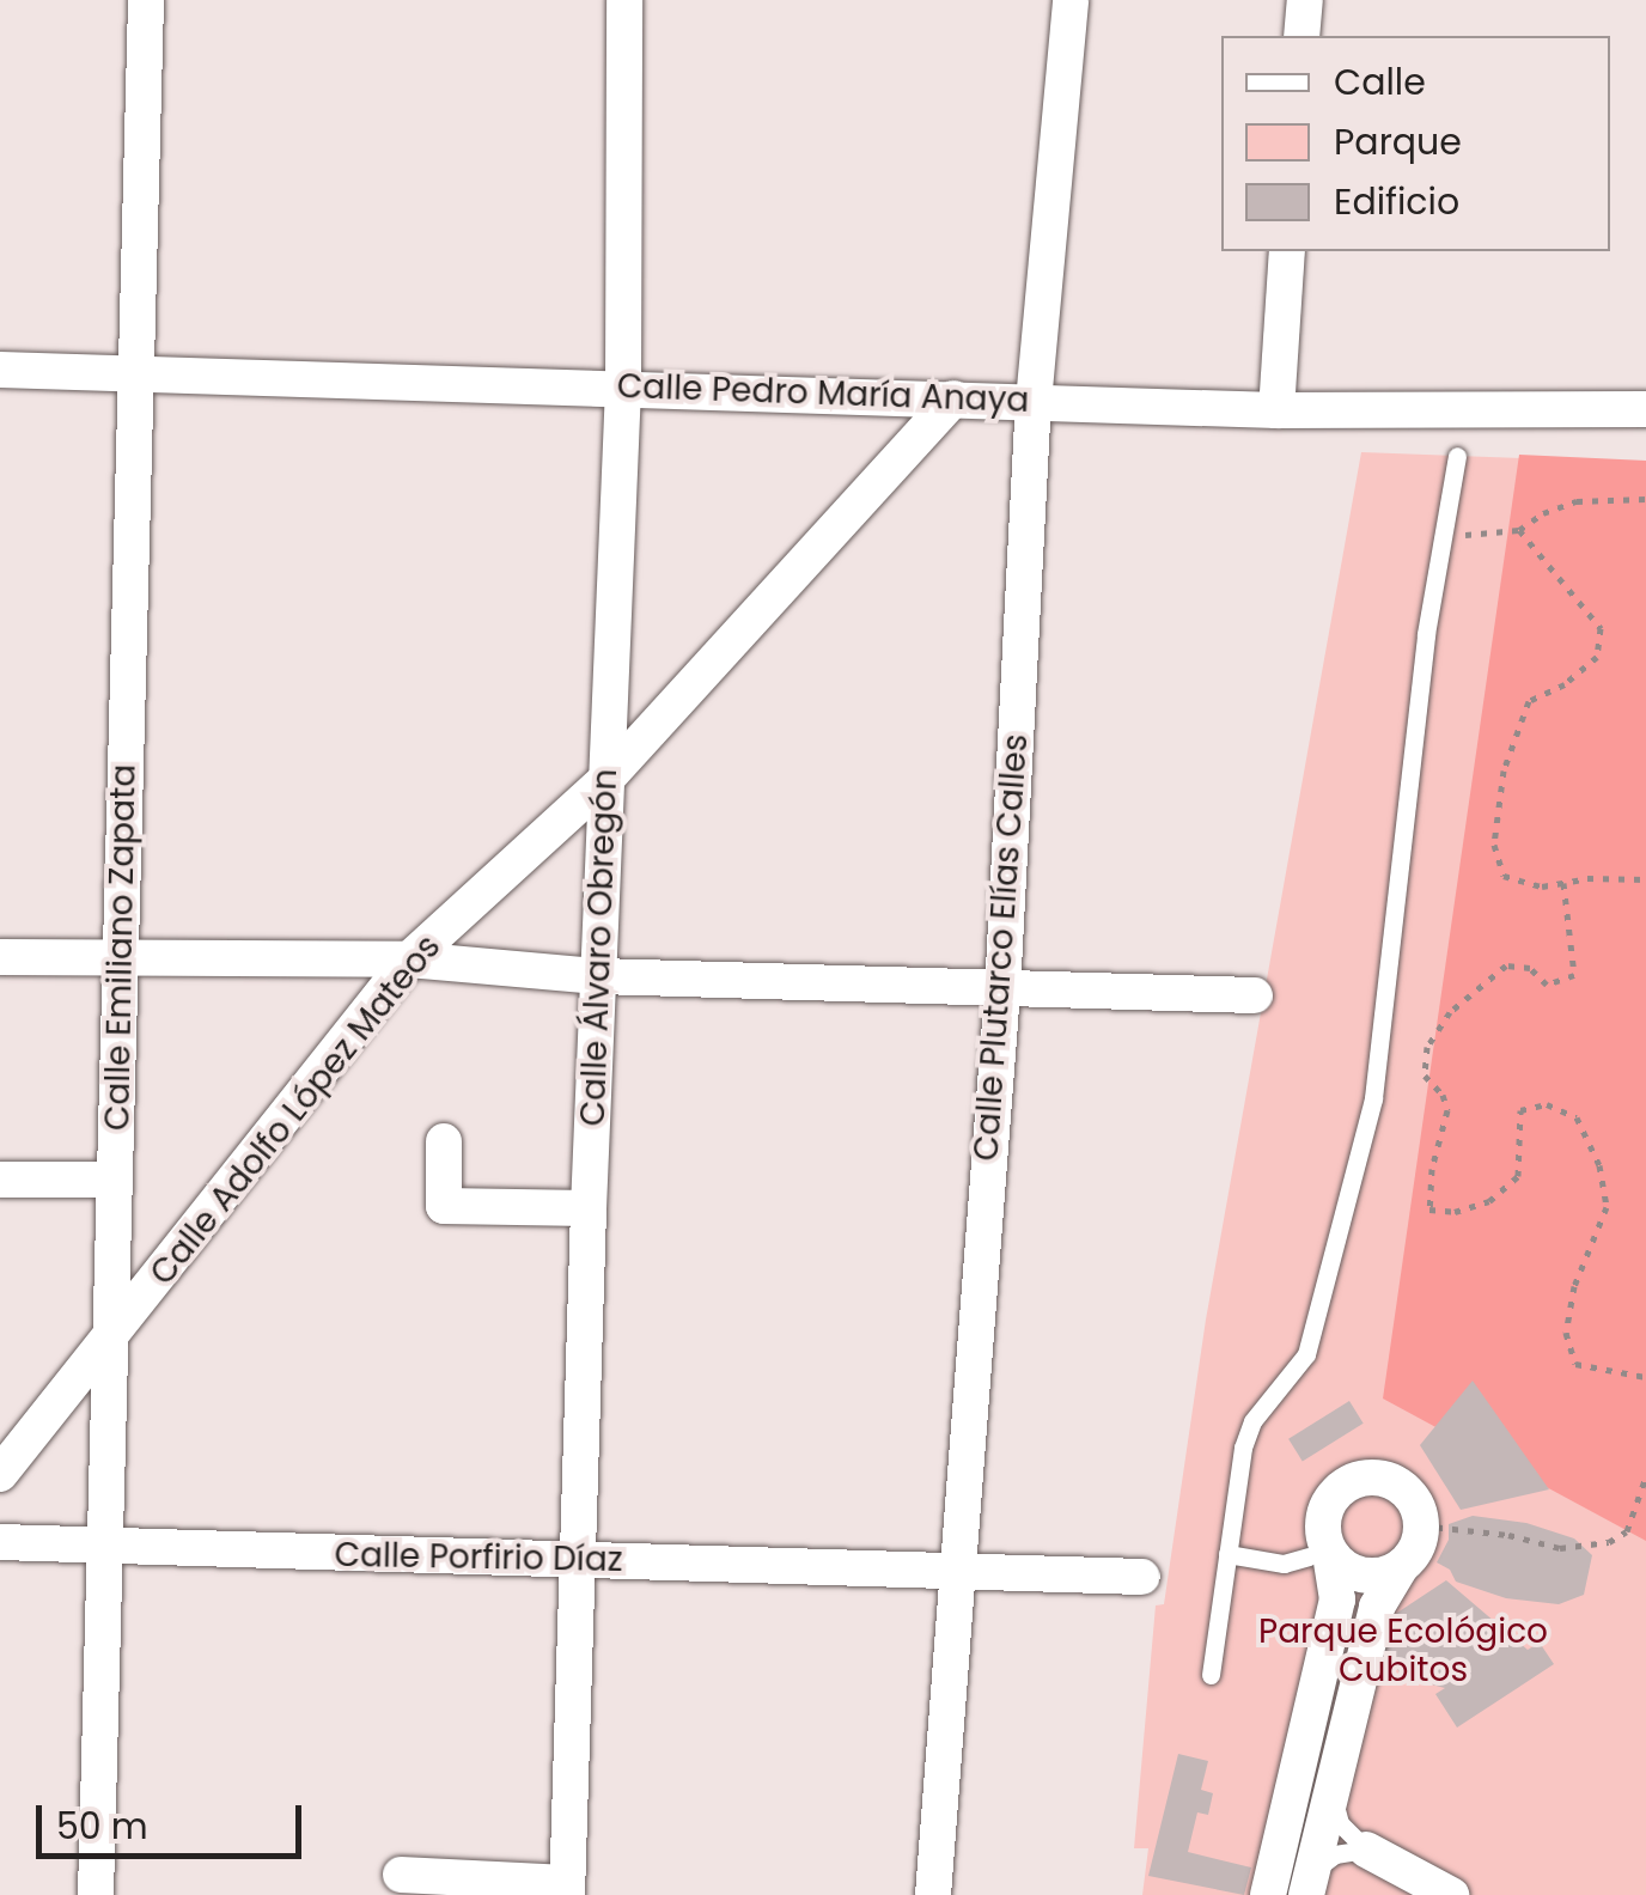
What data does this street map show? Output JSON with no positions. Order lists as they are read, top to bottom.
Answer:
{
  "streets": {
    "street": [
      "Calle Pedro María Anaya",
      "Calle Emiliano Zapata",
      "Calle Álvaro Obregón",
      "Calle Plutarco Elías Calles",
      "Calle Adolfo López Mateos",
      "Calle Porfirio Díaz"
    ]
  },
  "crossings": [
    ["Calle Pedro María Anaya", "Calle Emiliano Zapata"],
    ["Calle Pedro María Anaya", "Calle Álvaro Obregón"],
    ["Calle Pedro María Anaya", "Calle Plutarco Elías Calles"],
    ["Calle Pedro María Anaya", "Calle Adolfo López Mateos"],
    ["Calle Emiliano Zapata", "Calle Adolfo López Mateos"],
    ["Calle Emiliano Zapata", "Calle Porfirio Díaz"],
    ["Calle Álvaro Obregón", "Calle Adolfo López Mateos"],
    ["Calle Álvaro Obregón", "Calle Porfirio Díaz"],
    ["Calle Plutarco Elías Calles", "Calle Porfirio Díaz"]
  ],
  "parks": ["Parque Ecológico Cubitos"],
  "legend": ["Calle", "Parque", "Edificio"],
  "scale_bar": "50 m"
}
